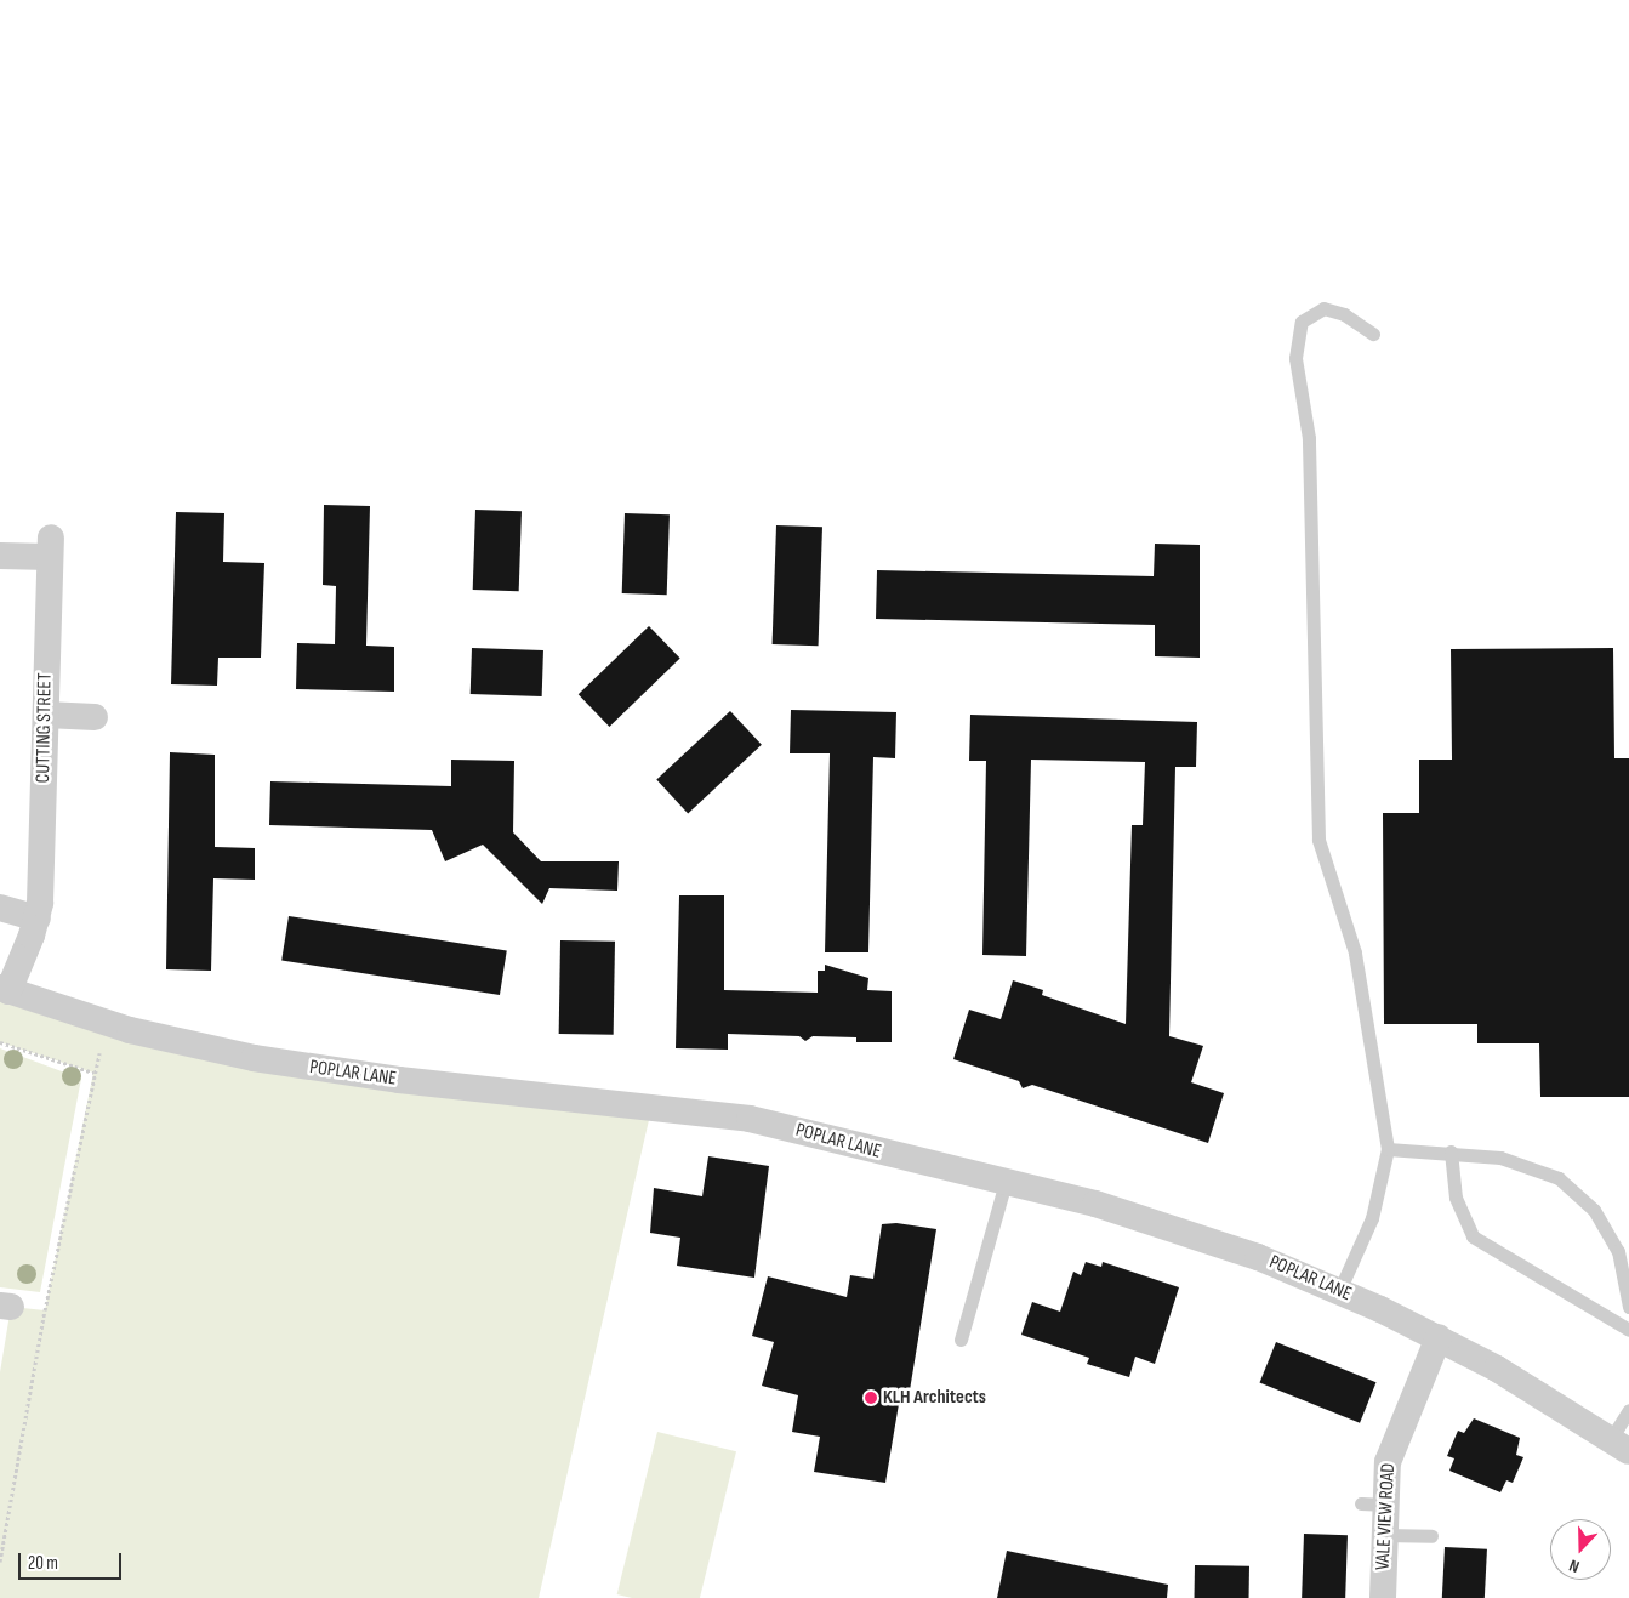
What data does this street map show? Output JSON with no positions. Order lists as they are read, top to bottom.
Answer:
{
  "streets": {
    "street": ["CUTTING STREET", "POPLAR LANE", "VALE VIEW ROAD"]
  },
  "crossings": [
    ["CUTTING STREET", "POPLAR LANE"],
    ["POPLAR LANE", "VALE VIEW ROAD"]
  ],
  "places": ["KLH Architects"],
  "scale_bar": "20 m",
  "north": "bottom"
}
